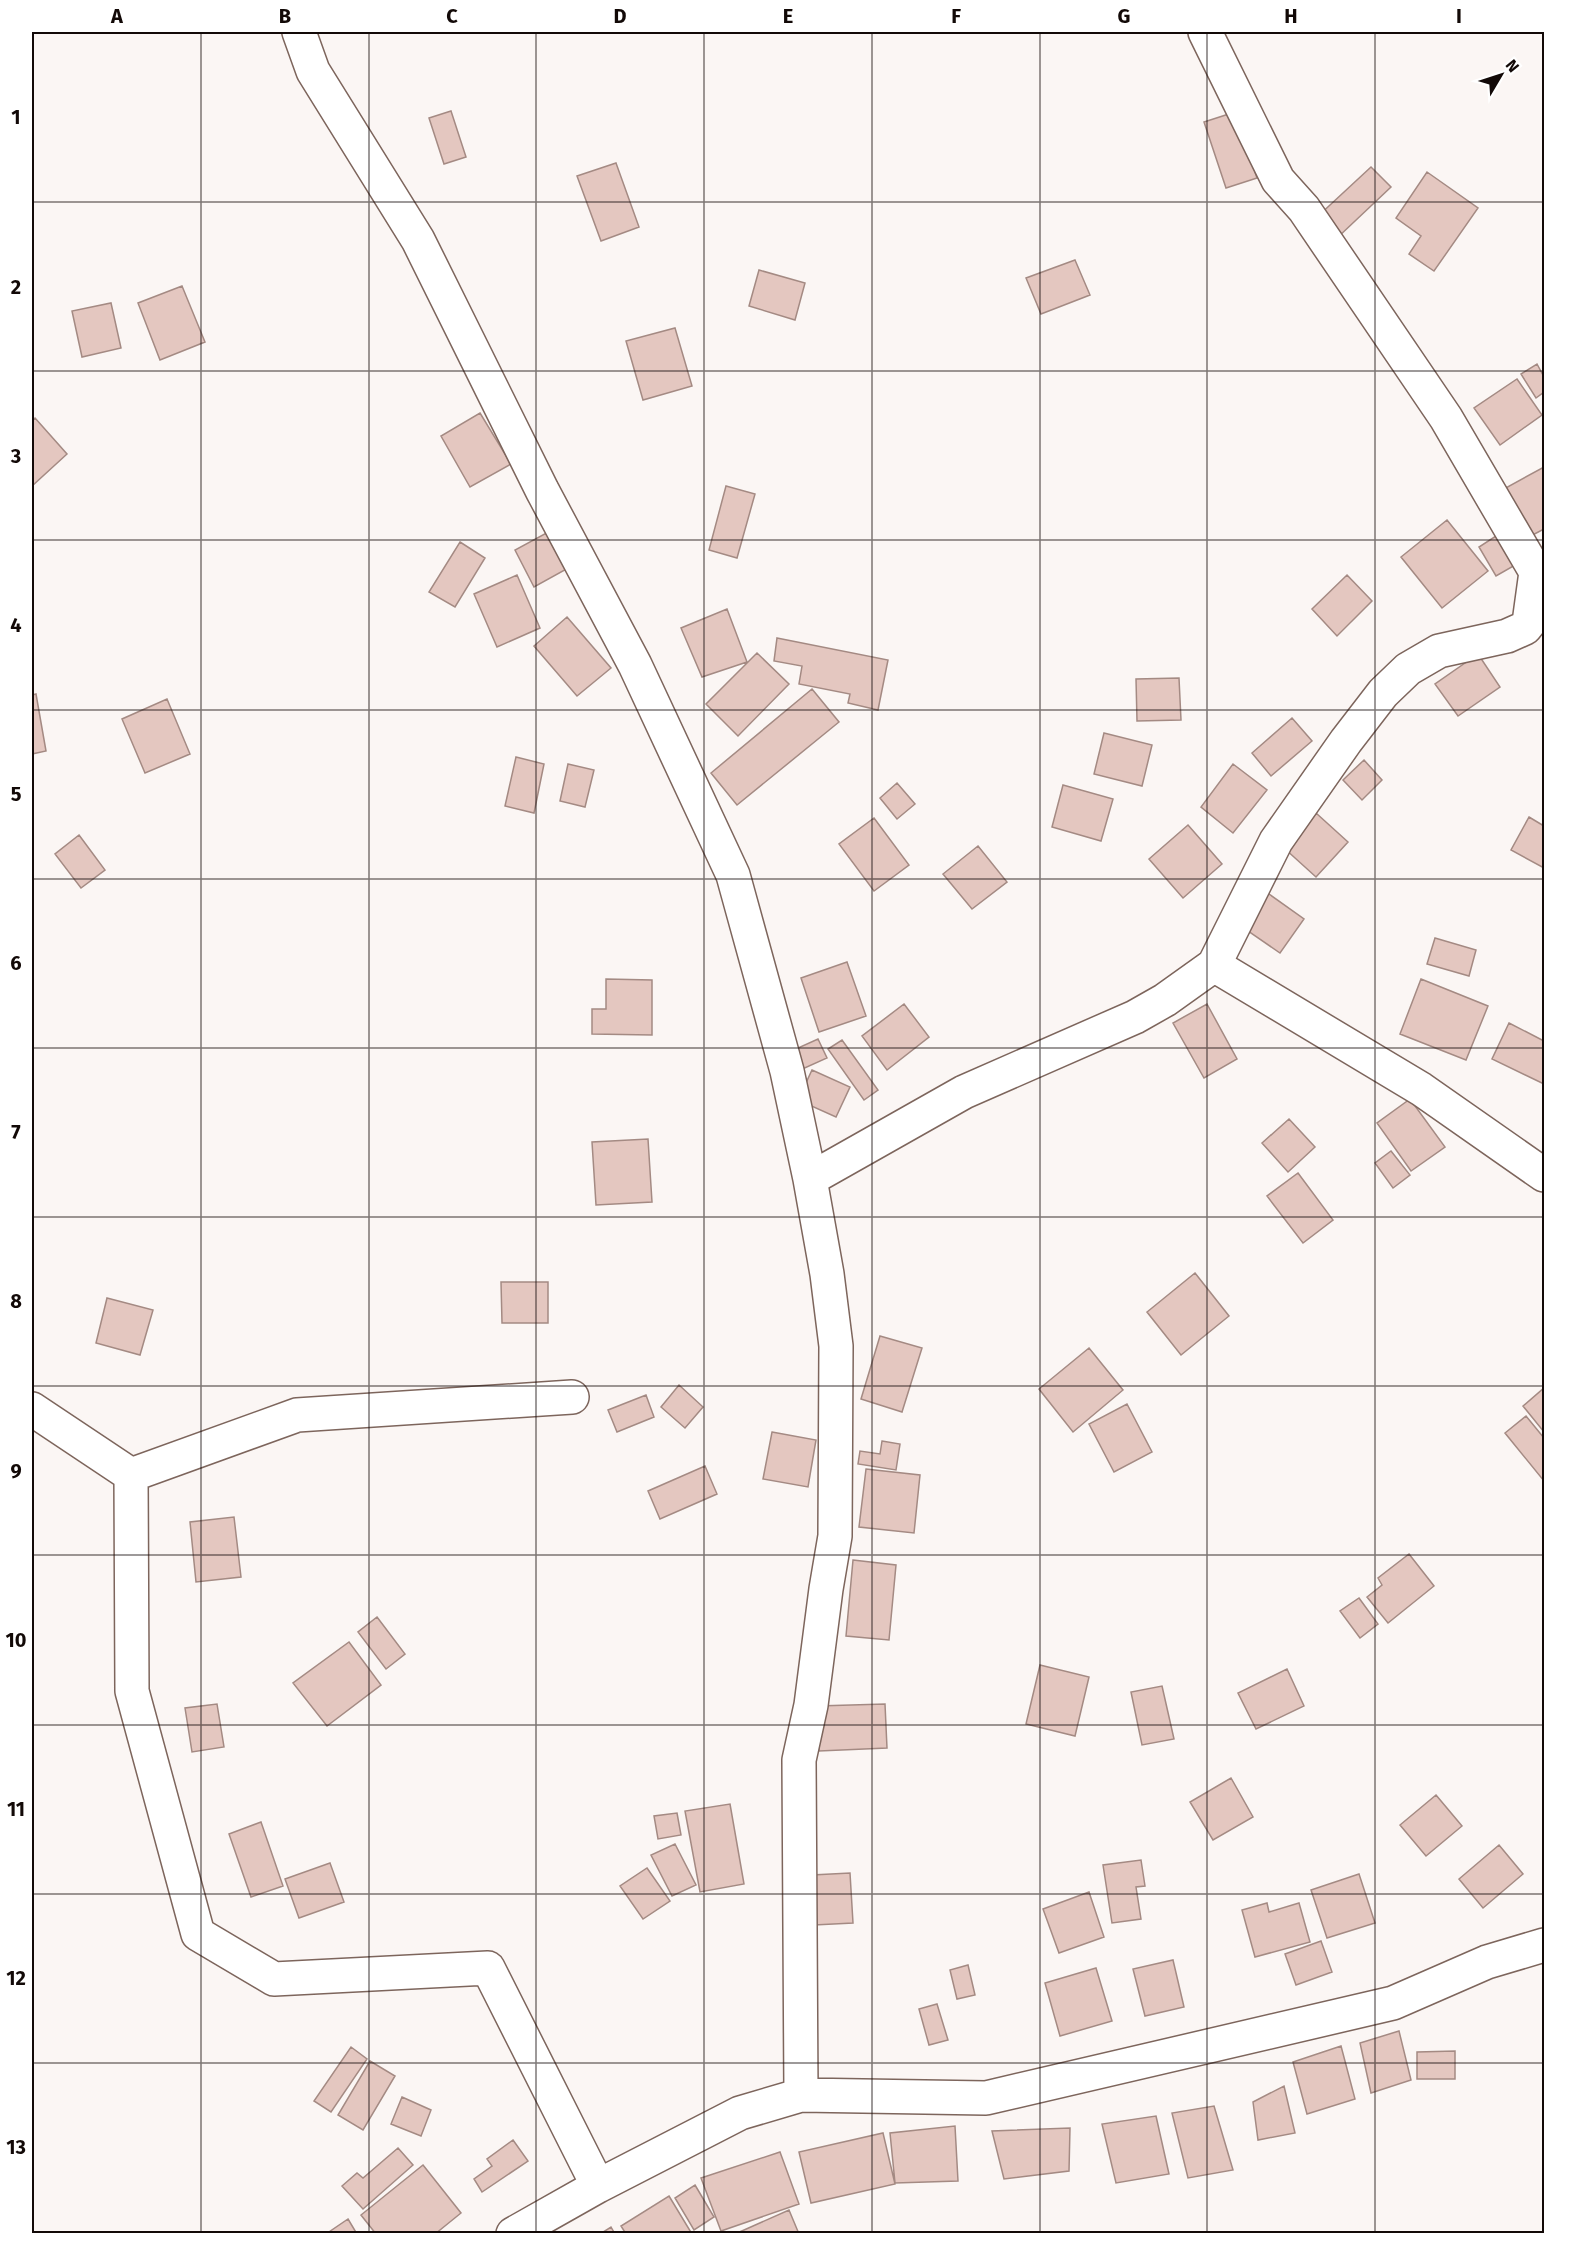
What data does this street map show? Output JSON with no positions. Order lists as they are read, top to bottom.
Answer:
{
  "north": "top right",
  "grid": {
    "columns": [
      "A",
      "B",
      "C",
      "D",
      "E",
      "F",
      "G",
      "H",
      "I"
    ],
    "rows": [
      "1",
      "2",
      "3",
      "4",
      "5",
      "6",
      "7",
      "8",
      "9",
      "10",
      "11",
      "12",
      "13"
    ]
  }
}
